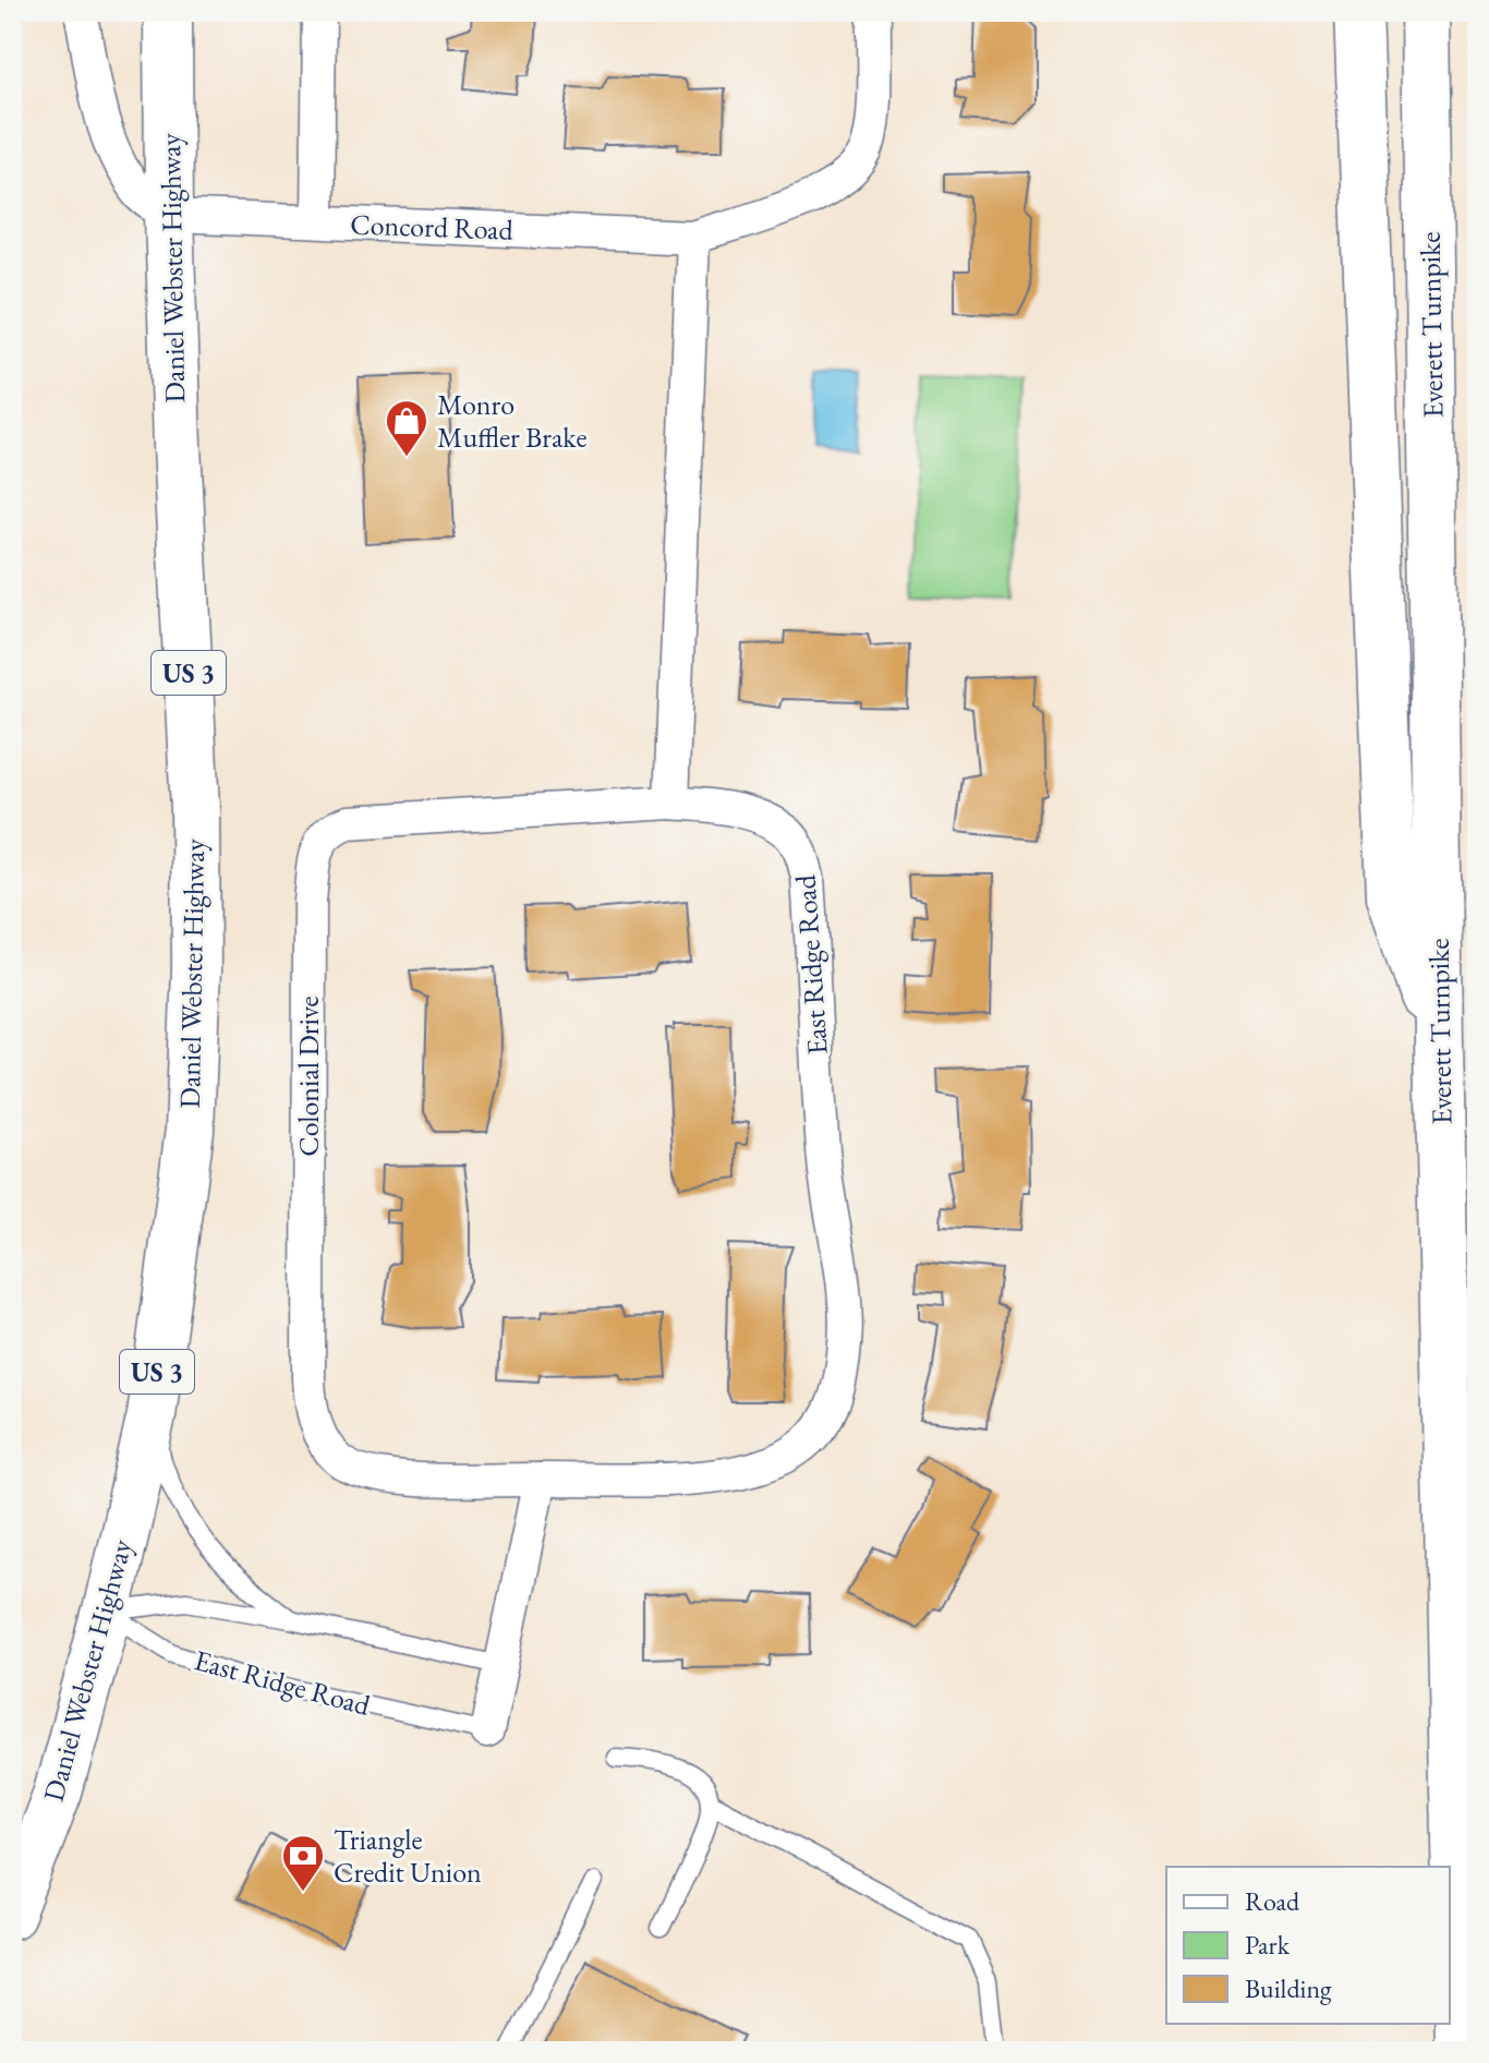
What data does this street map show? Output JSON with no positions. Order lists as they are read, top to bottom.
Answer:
{
  "streets": {
    "main road": ["Daniel Webster Highway", "Everett Turnpike", "US 3"],
    "street": ["Concord Road", "East Ridge Road", "Colonial Drive"]
  },
  "crossings": [
    ["Concord Road", "Daniel Webster Highway"],
    ["Daniel Webster Highway", "East Ridge Road"],
    ["East Ridge Road", "Colonial Drive"]
  ],
  "places": {
    "shop": ["Monro Muffler Brake"],
    "bank": ["Triangle Credit Union"]
  },
  "legend": ["Road", "Park", "Building"]
}
